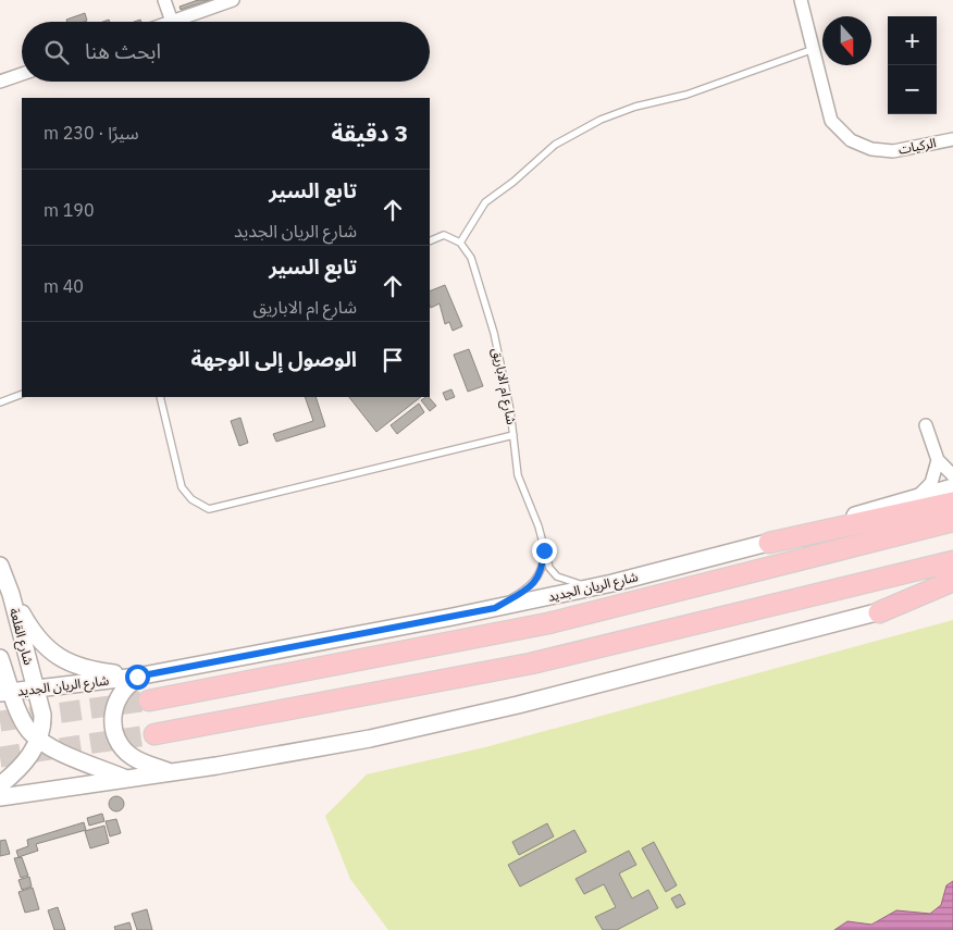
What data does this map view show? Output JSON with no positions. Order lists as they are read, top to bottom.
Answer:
{
  "streets": {
    "highway": ["شارع الريان الجديد"],
    "main road": ["شارع القلعة"],
    "street": ["الركيات"],
    "lane": ["شارع ام الاباريق"]
  },
  "crossings": [
    ["شارع ام الاباريق", "شارع الريان الجديد"],
    ["شارع الريان الجديد", "شارع القلعة"]
  ],
  "north": "bottom",
  "page": {
    "map_buttons": ["+", "−"],
    "search": "ابحث هنا",
    "heading": ["3 دقيقة", "سيرًا · 230 m"],
    "list": [
      ["تابع السير", "شارع الريان الجديد", "190 m"],
      ["تابع السير", "شارع ام الاباريق", "40 m"],
      "الوصول إلى الوجهة"
    ]
  }
}
